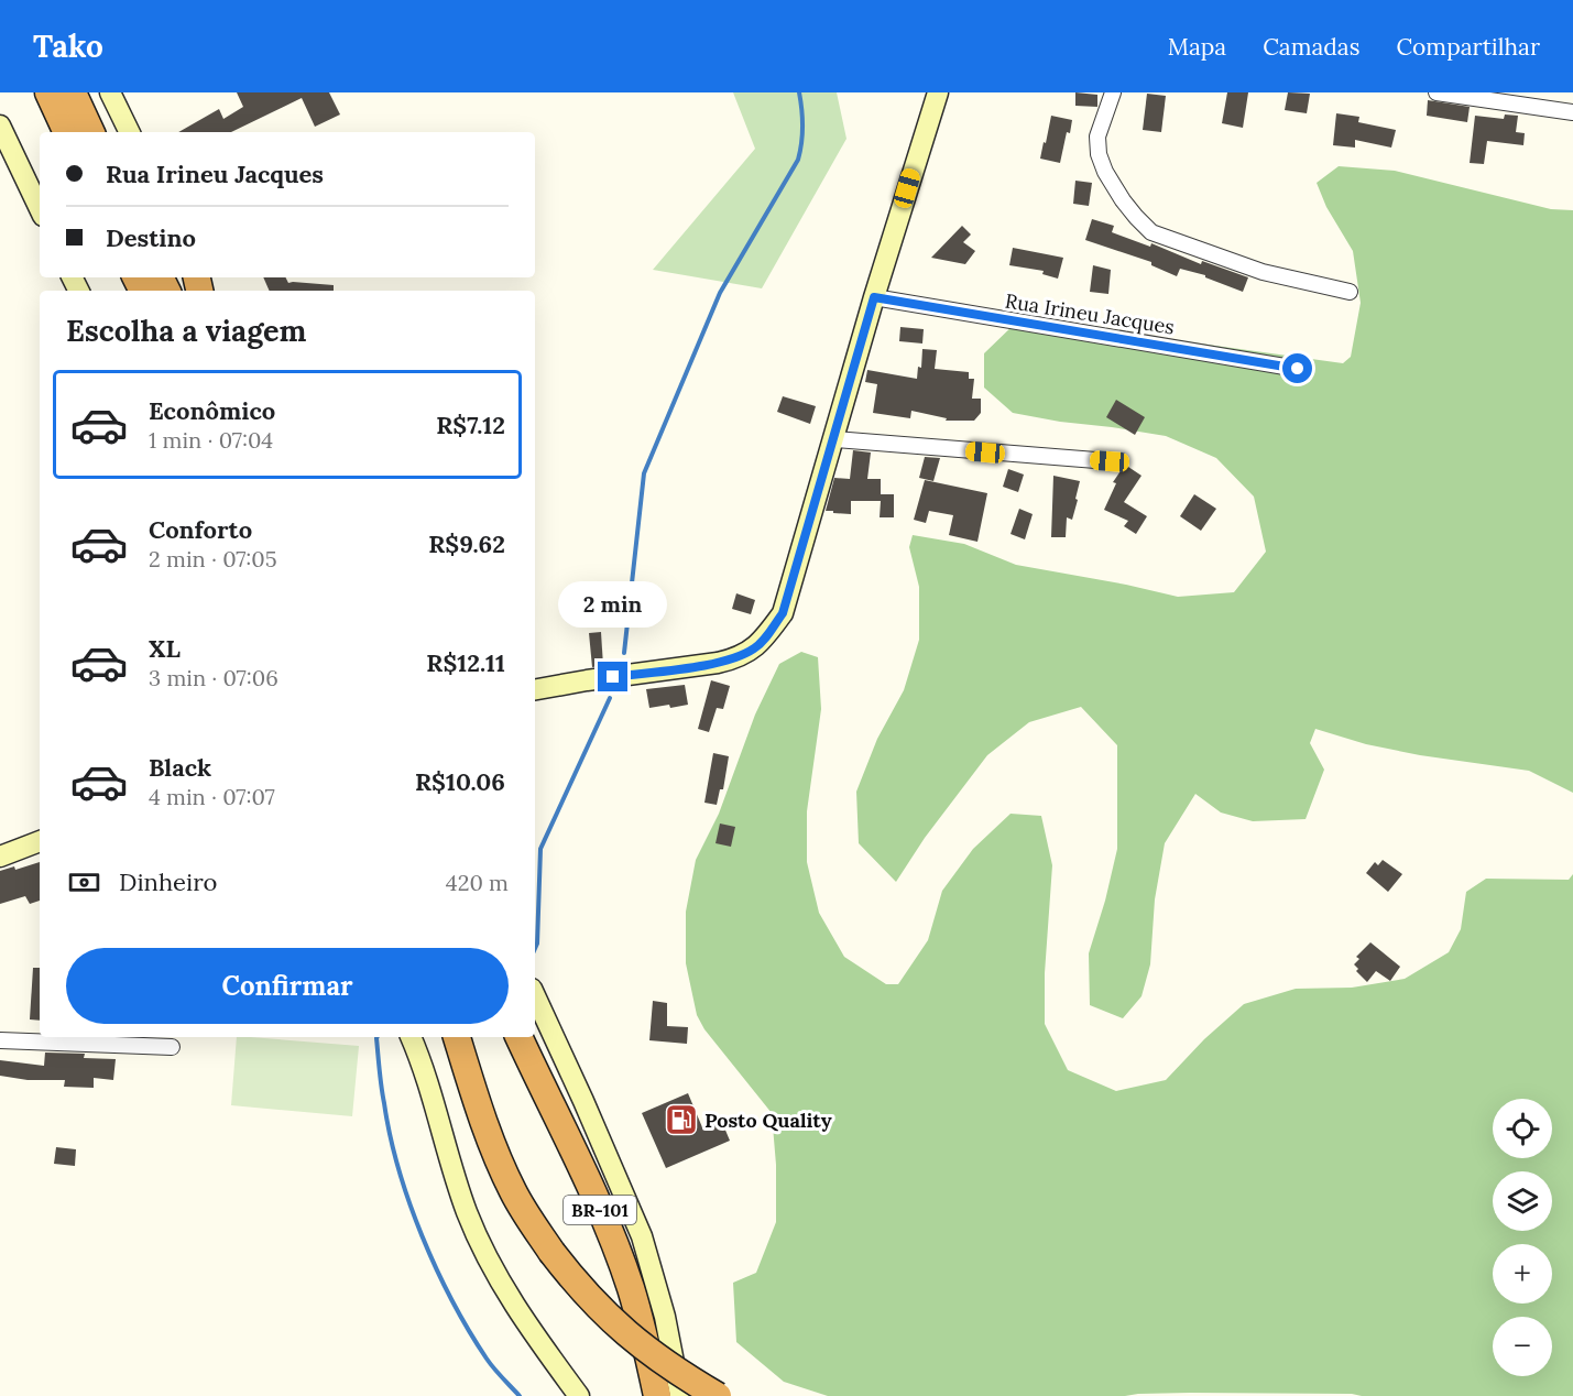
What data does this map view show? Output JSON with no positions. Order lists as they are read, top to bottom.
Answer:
{
  "streets": {
    "highway": ["BR-101"],
    "street": ["Rua Irineu Jacques"]
  },
  "places": {
    "fuel station": ["Posto Quality"]
  },
  "page": {
    "header": "Tako",
    "nav": ["Mapa", "Camadas", "Compartilhar"],
    "banner": ["Rua Irineu Jacques", "Destino"],
    "heading": "Escolha a viagem",
    "list": [
      {
        "name": "Econômico",
        "note": "1 min · 07:04",
        "value": "R$7.12"
      },
      {
        "name": "Conforto",
        "note": "2 min · 07:05",
        "value": "R$9.62"
      },
      {
        "name": "XL",
        "note": "3 min · 07:06",
        "value": "R$12.11"
      },
      {
        "name": "Black",
        "note": "4 min · 07:07",
        "value": "R$10.06"
      }
    ],
    "bubble": "2 min",
    "pay": ["Dinheiro", "420 m"],
    "buttons": "Confirmar",
    "map_buttons": ["+", "−"]
  }
}
